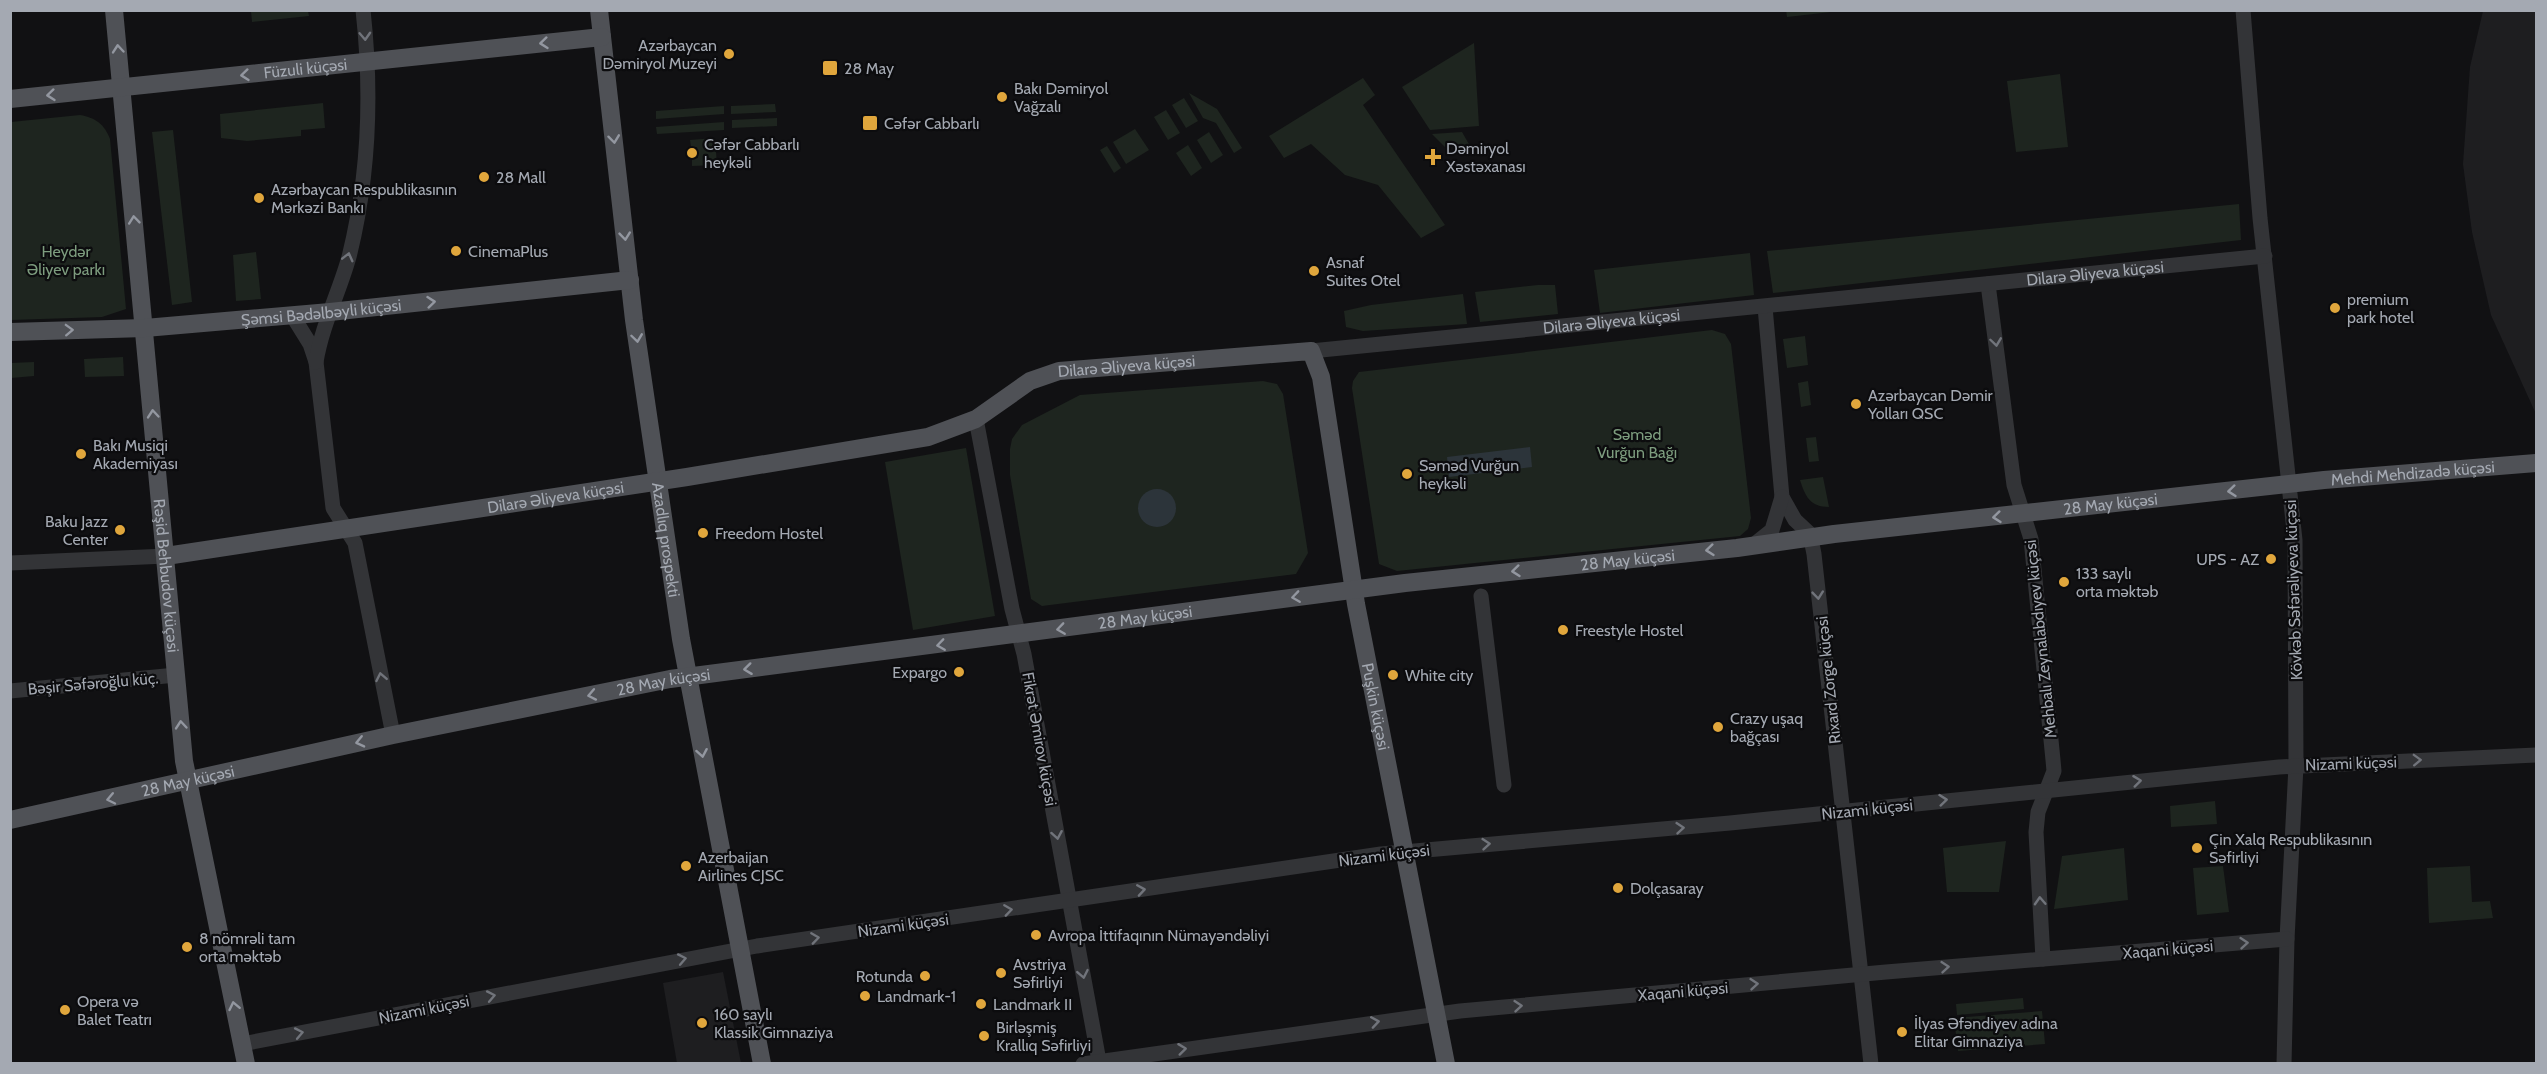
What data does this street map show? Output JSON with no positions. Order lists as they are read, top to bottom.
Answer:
{
  "streets": {
    "main road": [
      "Füzuli küçəsi",
      "Dilarə Əliyeva küçəsi",
      "Şəmsi Bədəlbəyli küçəsi",
      "Mehdi Mehdizadə küçəsi",
      "28 May küçəsi",
      "Azadlıq prospekti",
      "Rəşid Behbudov küçəsi",
      "Puşkin küçəsi"
    ],
    "street": [
      "Kövkəb Səfərəliyeva küçəsi",
      "Mehbalı Zeynalabdıyev küçəsi",
      "Rixard Zorge küçəsi",
      "Bəşir Səfəroğlu küç.",
      "Fikrət Əmirov küçəsi",
      "Nizami küçəsi",
      "Xaqani küçəsi"
    ]
  },
  "crossings": [
    ["Füzuli küçəsi", "Azadlıq prospekti"],
    ["Füzuli küçəsi", "Rəşid Behbudov küçəsi"],
    ["Dilarə Əliyeva küçəsi", "Azadlıq prospekti"],
    ["Dilarə Əliyeva küçəsi", "Rəşid Behbudov küçəsi"],
    ["Dilarə Əliyeva küçəsi", "Kövkəb Səfərəliyeva küçəsi"],
    ["Dilarə Əliyeva küçəsi", "Mehbalı Zeynalabdıyev küçəsi"],
    ["Dilarə Əliyeva küçəsi", "Rixard Zorge küçəsi"],
    ["Dilarə Əliyeva küçəsi", "Puşkin küçəsi"],
    ["Dilarə Əliyeva küçəsi", "Fikrət Əmirov küçəsi"],
    ["Şəmsi Bədəlbəyli küçəsi", "Azadlıq prospekti"],
    ["Şəmsi Bədəlbəyli küçəsi", "Rəşid Behbudov küçəsi"],
    ["Mehdi Mehdizadə küçəsi", "28 May küçəsi"],
    ["Mehdi Mehdizadə küçəsi", "Kövkəb Səfərəliyeva küçəsi"],
    ["28 May küçəsi", "Azadlıq prospekti"],
    ["28 May küçəsi", "Rəşid Behbudov küçəsi"],
    ["28 May küçəsi", "Kövkəb Səfərəliyeva küçəsi"],
    ["28 May küçəsi", "Mehbalı Zeynalabdıyev küçəsi"],
    ["28 May küçəsi", "Rixard Zorge küçəsi"],
    ["28 May küçəsi", "Puşkin küçəsi"],
    ["28 May küçəsi", "Fikrət Əmirov küçəsi"],
    ["Azadlıq prospekti", "Nizami küçəsi"],
    ["Rəşid Behbudov küçəsi", "Bəşir Səfəroğlu küç."],
    ["Rəşid Behbudov küçəsi", "Nizami küçəsi"],
    ["Kövkəb Səfərəliyeva küçəsi", "Nizami küçəsi"],
    ["Kövkəb Səfərəliyeva küçəsi", "Xaqani küçəsi"],
    ["Mehbalı Zeynalabdıyev küçəsi", "Nizami küçəsi"],
    ["Mehbalı Zeynalabdıyev küçəsi", "Xaqani küçəsi"],
    ["Rixard Zorge küçəsi", "Nizami küçəsi"],
    ["Rixard Zorge küçəsi", "Xaqani küçəsi"],
    ["Puşkin küçəsi", "Nizami küçəsi"],
    ["Puşkin küçəsi", "Xaqani küçəsi"],
    ["Fikrət Əmirov küçəsi", "Nizami küçəsi"],
    ["Fikrət Əmirov küçəsi", "Xaqani küçəsi"]
  ],
  "one_way": [
    "Füzuli küçəsi",
    "Şəmsi Bədəlbəyli küçəsi",
    "28 May küçəsi",
    "Azadlıq prospekti",
    "Rəşid Behbudov küçəsi",
    "Rixard Zorge küçəsi",
    "Fikrət Əmirov küçəsi",
    "Nizami küçəsi",
    "Xaqani küçəsi"
  ],
  "parks": ["Heydər Əliyev parkı", "Səməd Vurğun Bağı"],
  "places": {
    "other": [
      "Azərbaycan Dəmiryol Muzeyi",
      "Bakı Dəmiryol Vağzalı",
      "Cəfər Cabbarlı heykəli",
      "28 Mall",
      "Azərbaycan Respublikasının Mərkəzi Bankı",
      "CinemaPlus",
      "Asnaf Suites Otel",
      "premium park hotel",
      "Azərbaycan Dəmir Yolları QSC",
      "Bakı Musiqi Akademiyası",
      "Səməd Vurğun heykəli",
      "Baku Jazz Center",
      "Freedom Hostel",
      "UPS - AZ",
      "133 saylı orta məktəb",
      "Freestyle Hostel",
      "Expargo",
      "White city",
      "Crazy uşaq bağçası",
      "Çin Xalq Respublikasının Səfirliyi",
      "Azerbaijan Airlines CJSC",
      "Dolçasaray",
      "Avropa İttifaqının Nümayəndəliyi",
      "8 nömrəli tam orta məktəb",
      "Avstriya Səfirliyi",
      "Rotunda",
      "Landmark-1",
      "Landmark II",
      "Opera və Balet Teatrı",
      "160 saylı Klassik Gimnaziya",
      "İlyas Əfəndiyev adına Elitar Gimnaziya",
      "Birləşmiş Krallıq Səfirliyi"
    ],
    "transit": ["28 May", "Cəfər Cabbarlı"],
    "health": ["Dəmiryol Xəstəxanası"]
  }
}
